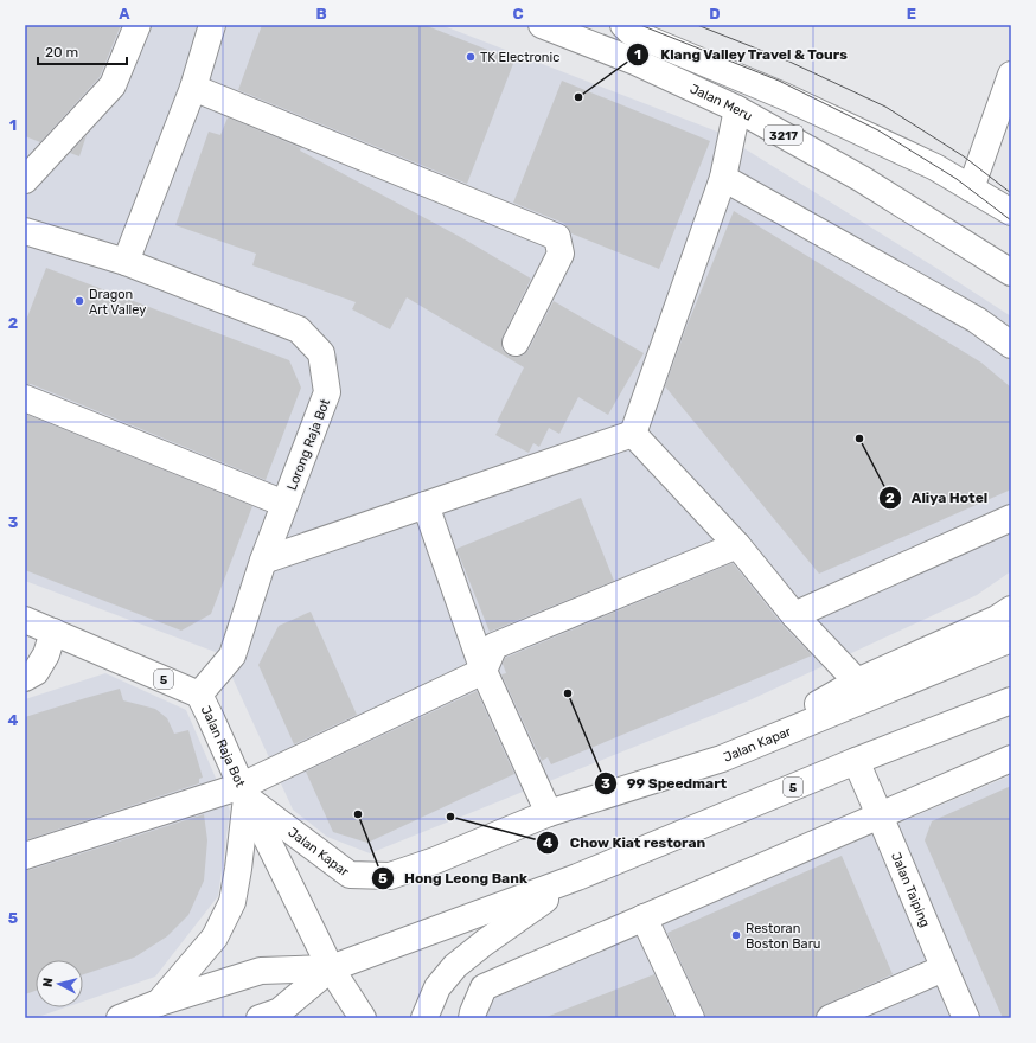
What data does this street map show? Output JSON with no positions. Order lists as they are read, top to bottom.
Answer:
{
  "streets": {
    "main road": [
      "Jalan Meru",
      "3217",
      "Lorong Raja Bot",
      "5",
      "Jalan Kapar",
      "Jalan Raja Bot",
      "Jalan Taiping"
    ]
  },
  "crossings": [
    ["Lorong Raja Bot", "Jalan Raja Bot"],
    ["5", "Jalan Raja Bot"],
    ["5", "Jalan Taiping"],
    ["Jalan Kapar", "Jalan Raja Bot"]
  ],
  "places": [
    "TK Electronic",
    "Klang Valley Travel & Tours",
    "Dragon Art Valley",
    "Aliya Hotel",
    "99 Speedmart",
    "Hong Leong Bank",
    "Chow Kiat restoran",
    "Restoran Boston Baru"
  ],
  "scale_bar": "20 m",
  "north": "left",
  "grid": {
    "columns": [
      "A",
      "B",
      "C",
      "D",
      "E"
    ],
    "rows": [
      "1",
      "2",
      "3",
      "4",
      "5"
    ]
  }
}
